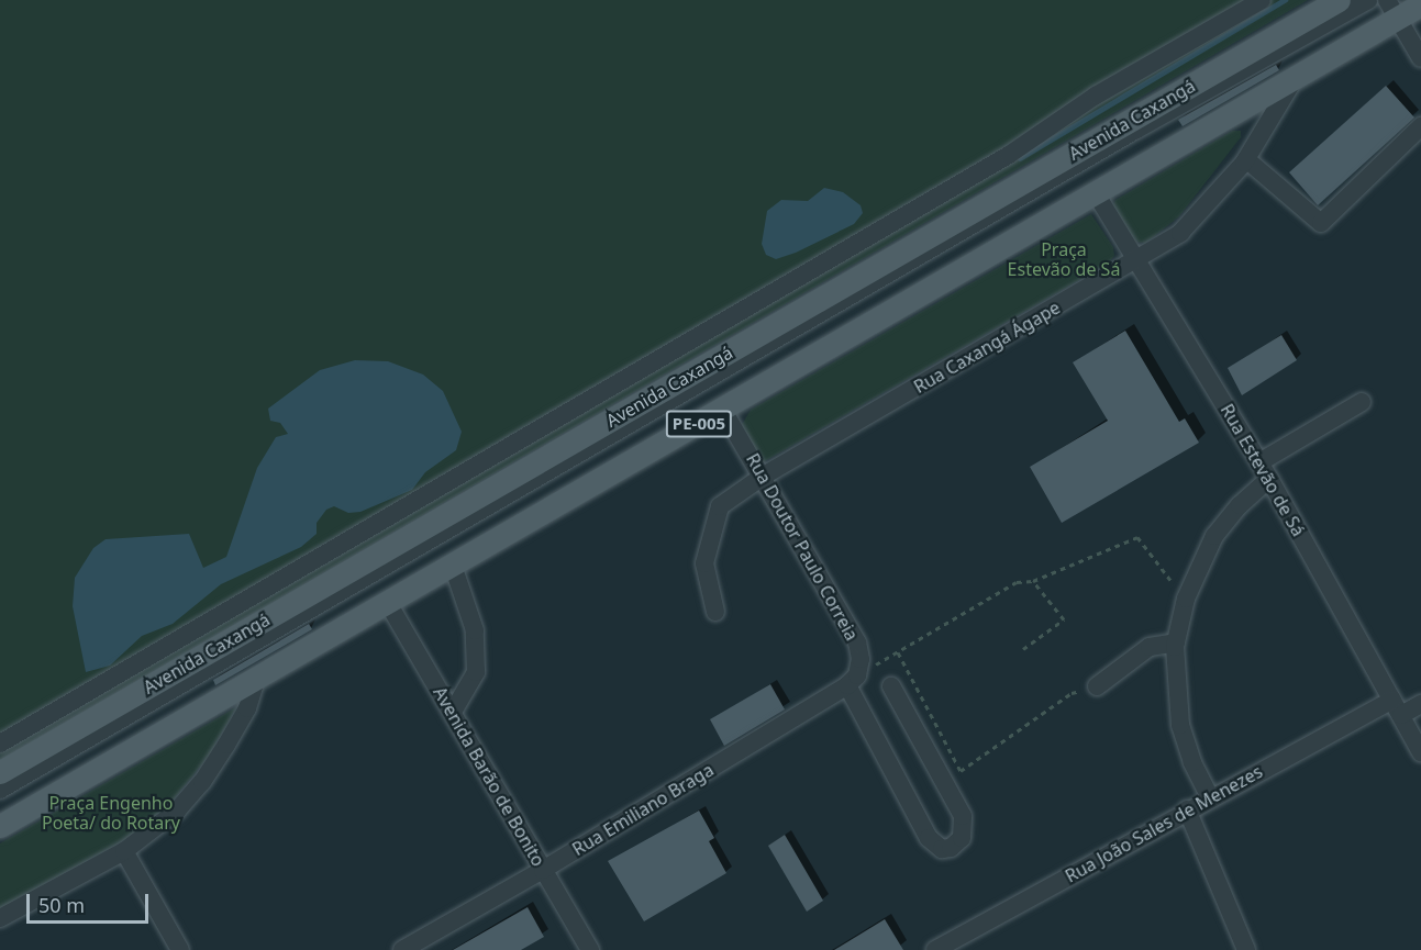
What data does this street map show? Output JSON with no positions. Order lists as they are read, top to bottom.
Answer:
{
  "streets": {
    "main road": ["Avenida Caxangá", "PE-005"],
    "street": [
      "Rua Caxangá Ágape",
      "Rua Estevão de Sá",
      "Rua Doutor Paulo Correia",
      "Avenida Barão de Bonito",
      "Rua Emiliano Braga",
      "Rua João Sales de Menezes"
    ]
  },
  "crossings": [
    ["Rua Caxangá Ágape", "PE-005"],
    ["Rua Caxangá Ágape", "Rua Estevão de Sá"],
    ["Rua Caxangá Ágape", "Rua Doutor Paulo Correia"],
    ["PE-005", "Rua Estevão de Sá"],
    ["PE-005", "Rua Doutor Paulo Correia"],
    ["PE-005", "Avenida Barão de Bonito"],
    ["Rua Estevão de Sá", "Rua João Sales de Menezes"],
    ["Rua Doutor Paulo Correia", "Rua Emiliano Braga"],
    ["Avenida Barão de Bonito", "Rua Emiliano Braga"]
  ],
  "parks": ["Praça Estevão de Sá", "Praça Engenho Poeta/ do Rotary"],
  "scale_bar": "50 m"
}
